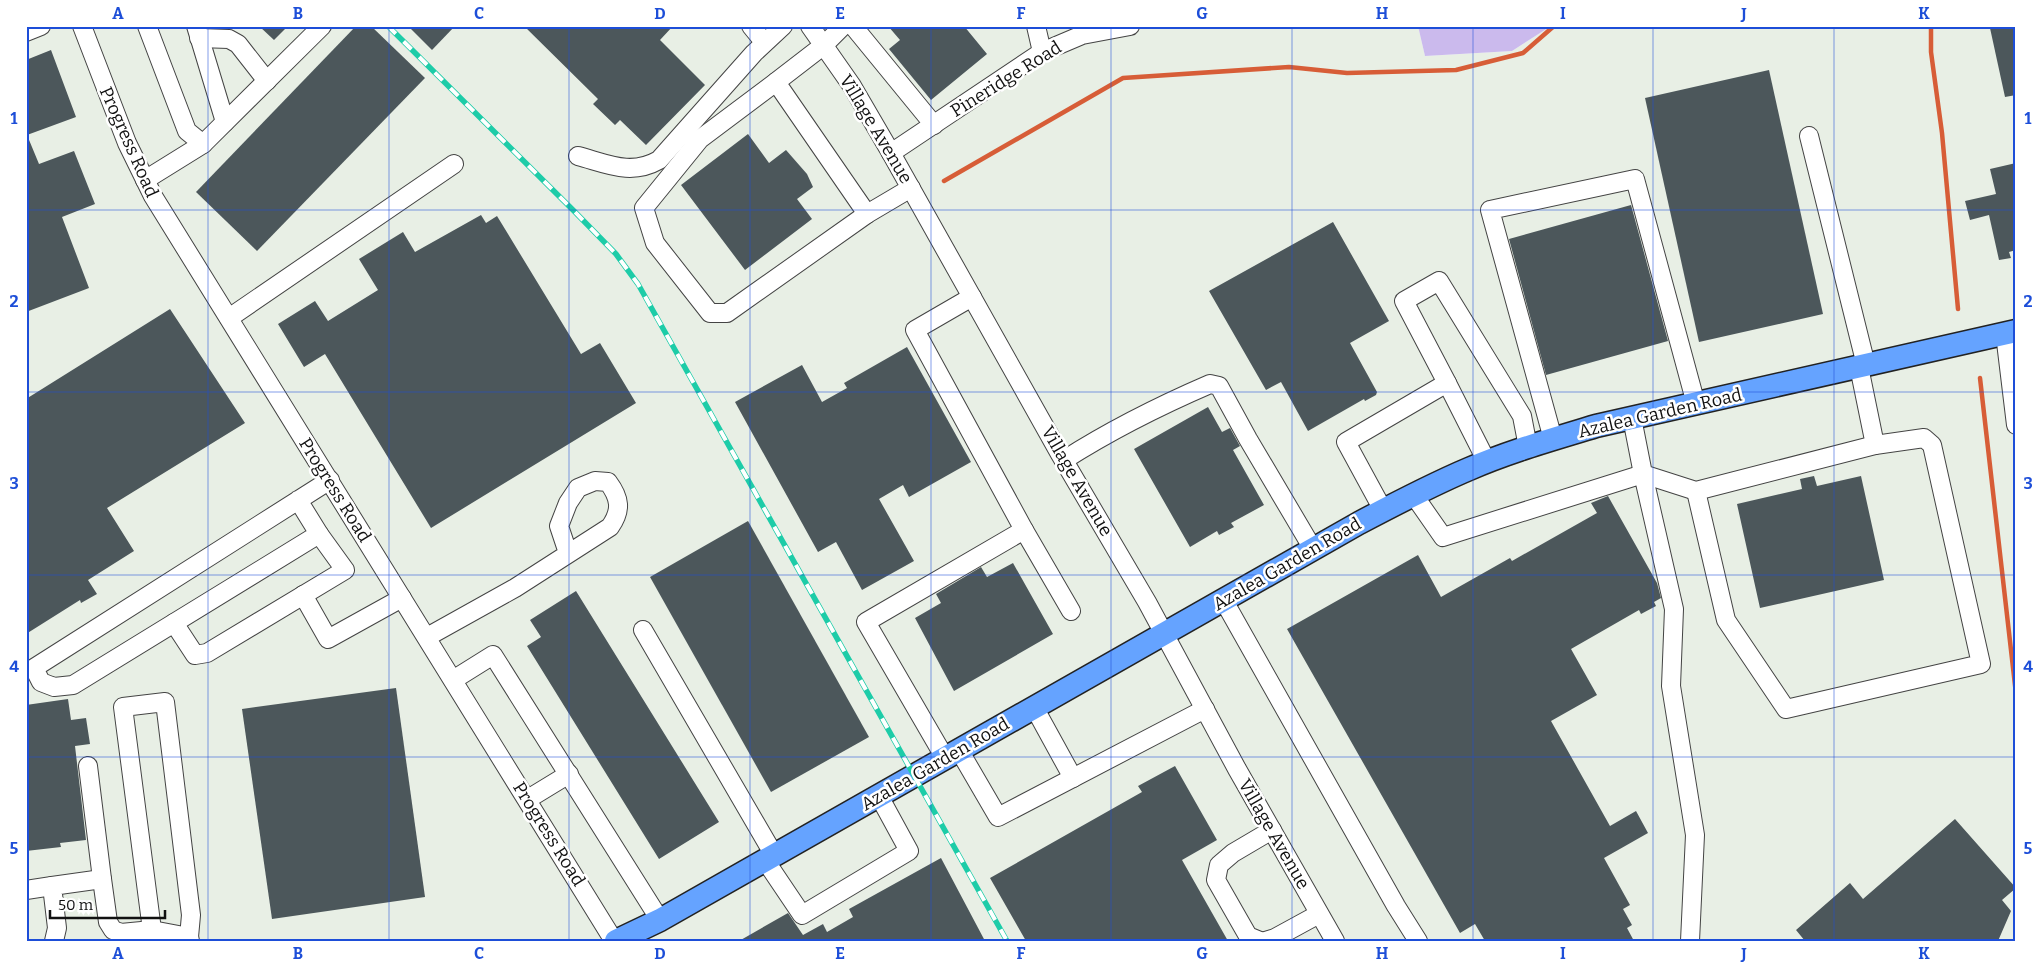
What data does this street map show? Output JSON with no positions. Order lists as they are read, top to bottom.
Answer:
{
  "streets": {
    "main road": ["Azalea Garden Road"],
    "street": ["Pineridge Road", "Village Avenue", "Progress Road"]
  },
  "crossings": [
    ["Pineridge Road", "Village Avenue"],
    ["Village Avenue", "Azalea Garden Road"],
    ["Progress Road", "Azalea Garden Road"]
  ],
  "scale_bar": "50 m",
  "grid": {
    "columns": [
      "A",
      "B",
      "C",
      "D",
      "E",
      "F",
      "G",
      "H",
      "I",
      "J",
      "K"
    ],
    "rows": [
      "1",
      "2",
      "3",
      "4",
      "5"
    ]
  }
}
